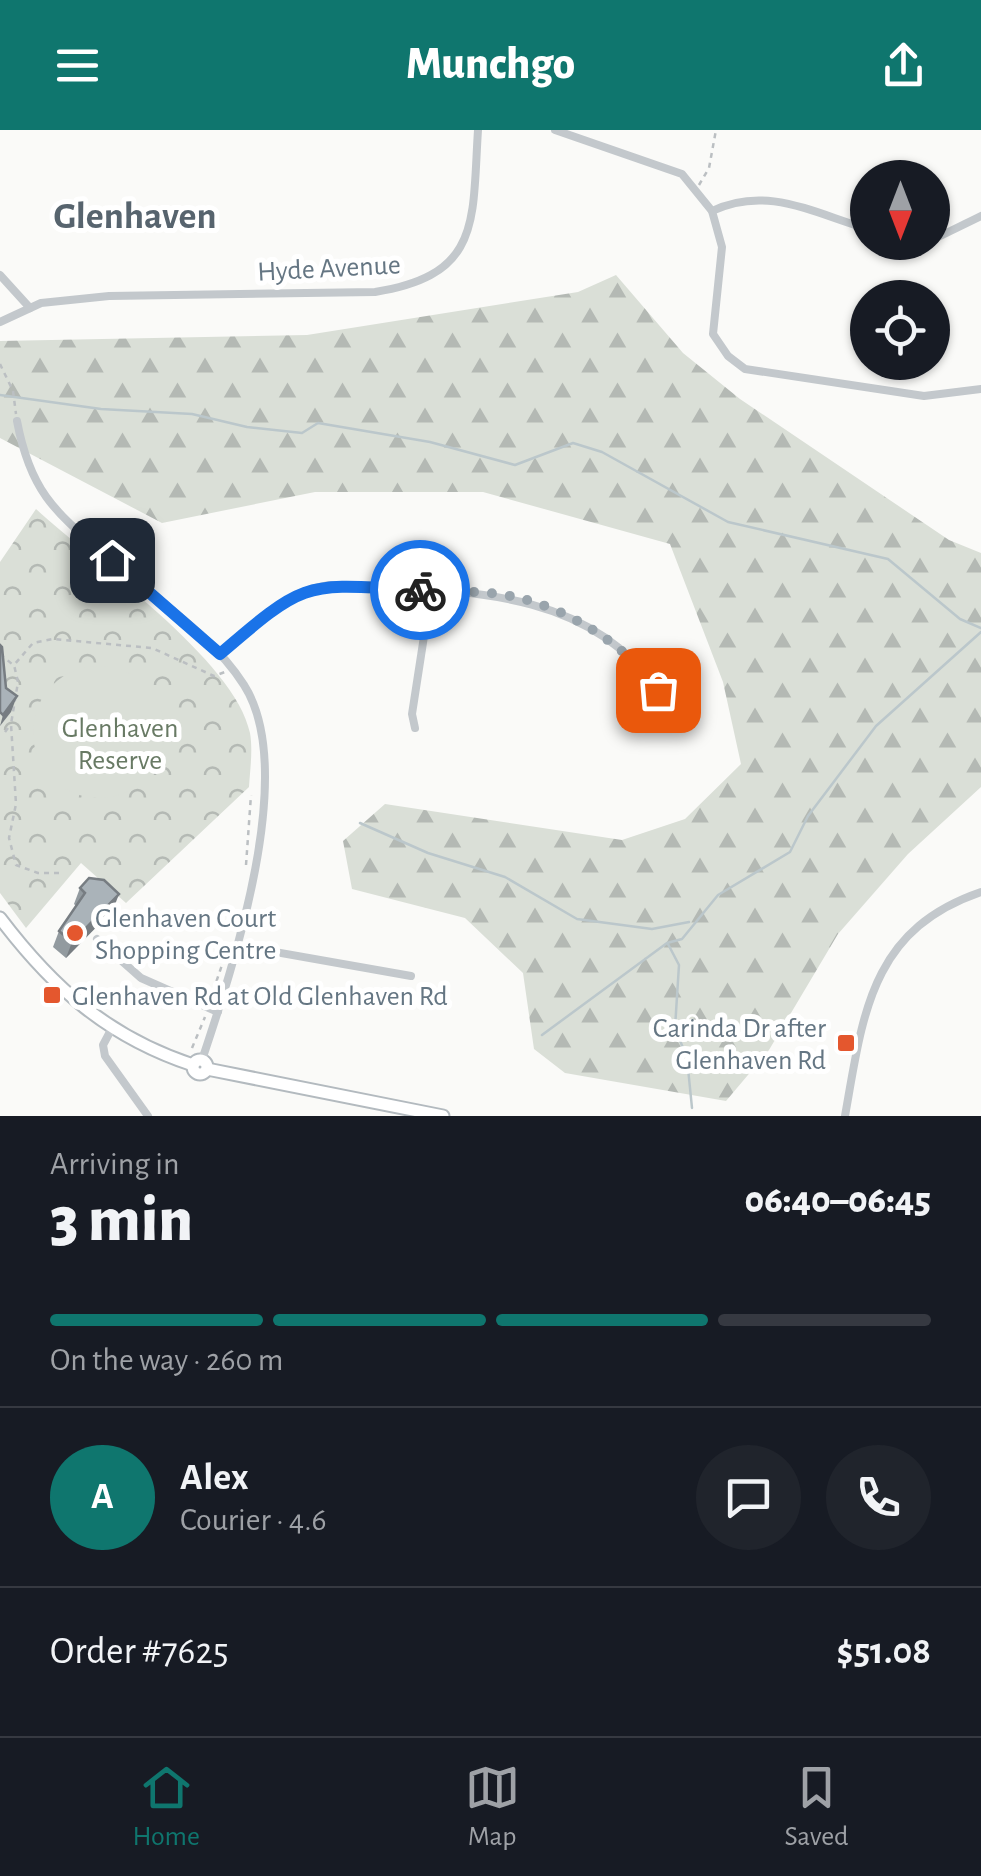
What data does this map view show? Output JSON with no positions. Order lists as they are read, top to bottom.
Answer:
{
  "streets": {
    "street": ["Hyde Avenue"]
  },
  "districts": ["Glenhaven"],
  "parks": ["Glenhaven Reserve"],
  "places": {
    "other": ["Glenhaven Court Shopping Centre"],
    "transit": ["Glenhaven Rd at Old Glenhaven Rd", "Carinda Dr after Glenhaven Rd"]
  },
  "north": "bottom",
  "page": {
    "header": "Munchgo",
    "heading": ["3 min", "Arriving in", "06:40–06:45"],
    "panel": [
      "Alex",
      "Courier · 4.6",
      "Order #7625",
      "$51.08"
    ],
    "bar": "On the way · 260 m",
    "round": "A",
    "tabs": ["Home", "Map", "Saved"]
  }
}
